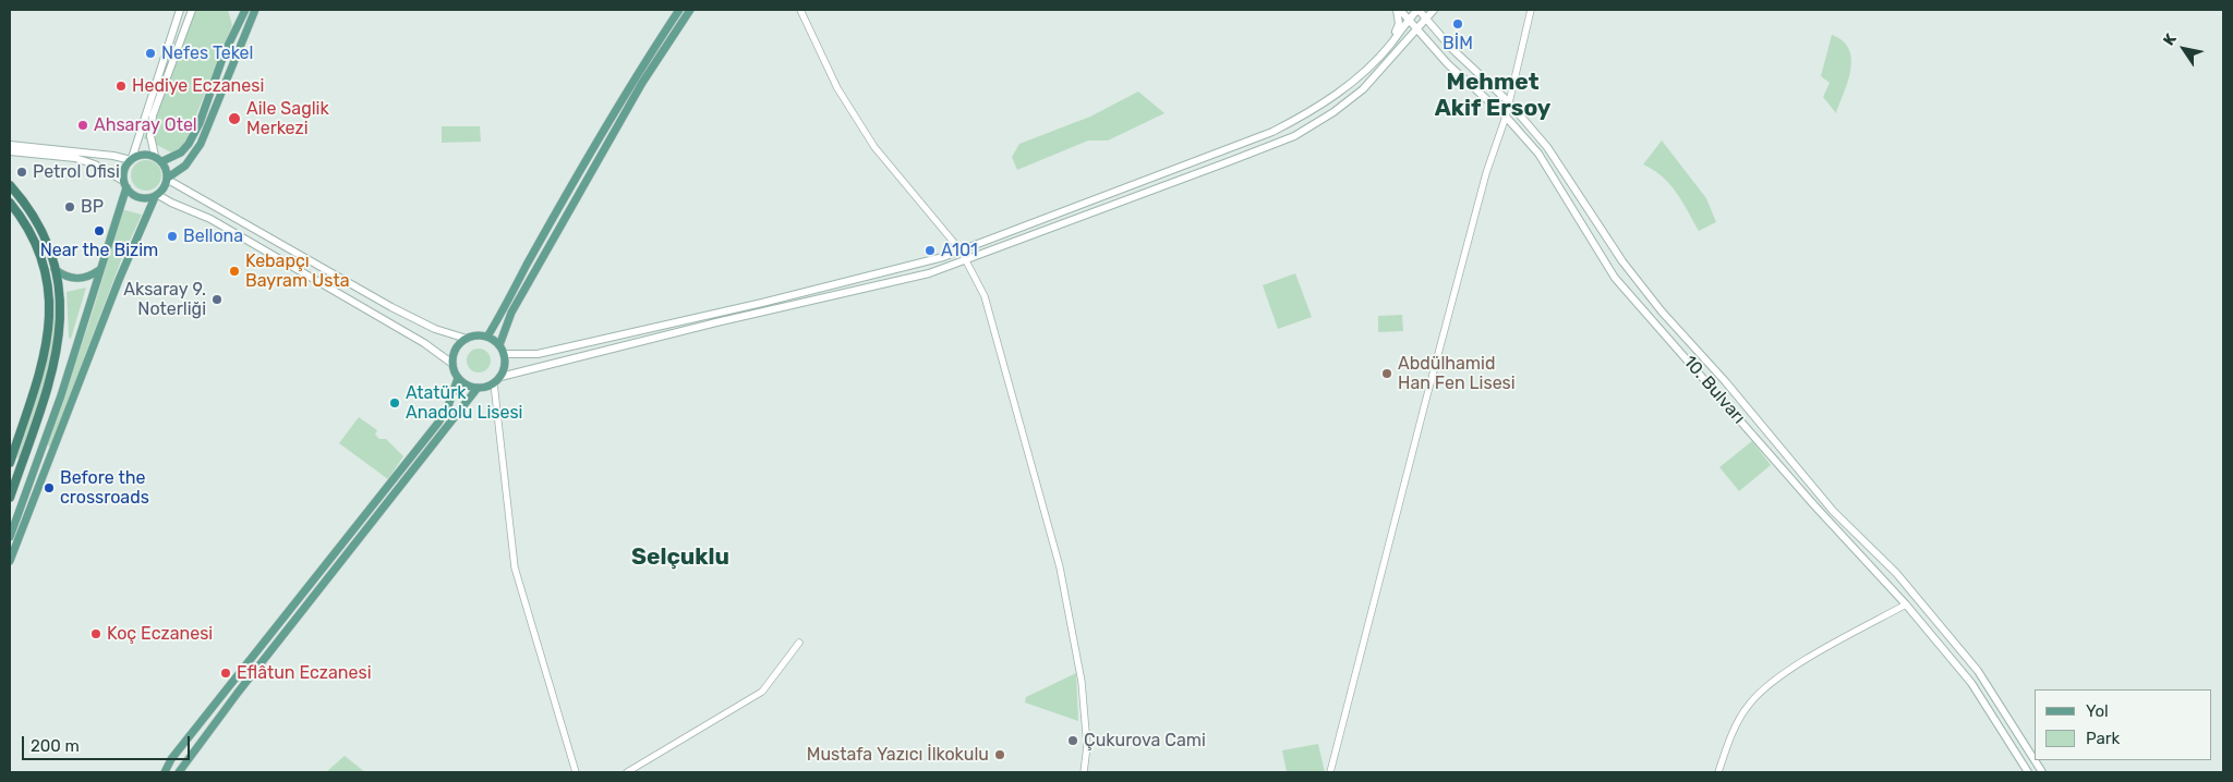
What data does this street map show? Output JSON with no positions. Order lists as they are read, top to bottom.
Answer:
{
  "streets": {
    "main road": ["10. Bulvarı"]
  },
  "districts": ["Mehmet Akif Ersoy", "Selçuklu"],
  "places": [
    "BİM",
    "Nefes Tekel",
    "Hediye Eczanesi",
    "Aile Saglik Merkezi",
    "Ahsaray Otel",
    "Petrol Ofisi",
    "BP",
    "Near the Bizim",
    "Bellona",
    "A101",
    "Kebapçı Bayram Usta",
    "Aksaray 9. Noterliği",
    "Abdülhamid Han Fen Lisesi",
    "Atatürk Anadolu Lisesi",
    "Before the crossroads",
    "Koç Eczanesi",
    "Eflâtun Eczanesi",
    "Çukurova Cami",
    "Mustafa Yazıcı İlkokulu"
  ],
  "legend": ["Yol", "Park"],
  "scale_bar": "200 m",
  "north": "top left"
}
